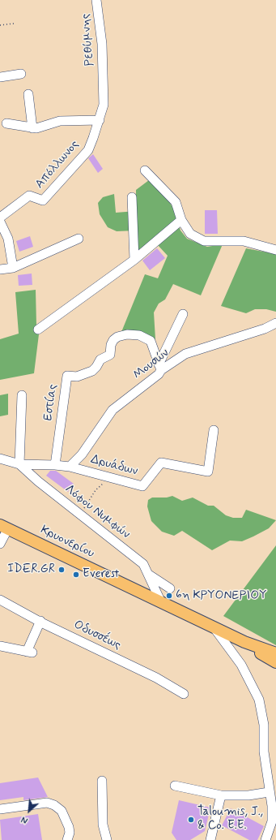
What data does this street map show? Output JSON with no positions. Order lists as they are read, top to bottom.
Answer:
{
  "streets": {
    "main road": ["Κρυονερίου"],
    "street": [
      "Ρεθύμνης",
      "Απόλλωνος",
      "Μουσών",
      "Εστίας",
      "Δρυάδων",
      "Λόφου Νυμφών",
      "Οδυσσέως"
    ]
  },
  "crossings": [
    ["Ρεθύμνης", "Απόλλωνος"],
    ["Μουσών", "Εστίας"],
    ["Μουσών", "Δρυάδων"],
    ["Εστίας", "Δρυάδων"],
    ["Δρυάδων", "Λόφου Νυμφών"],
    ["Λόφου Νυμφών", "Κρυονερίου"]
  ],
  "places": [
    "IDER.GR",
    "Everest",
    "6η ΚΡΥΟΝΕΡΙΟΥ",
    "Taloumis, J., & Co. E.E."
  ],
  "north": "bottom left"
}
